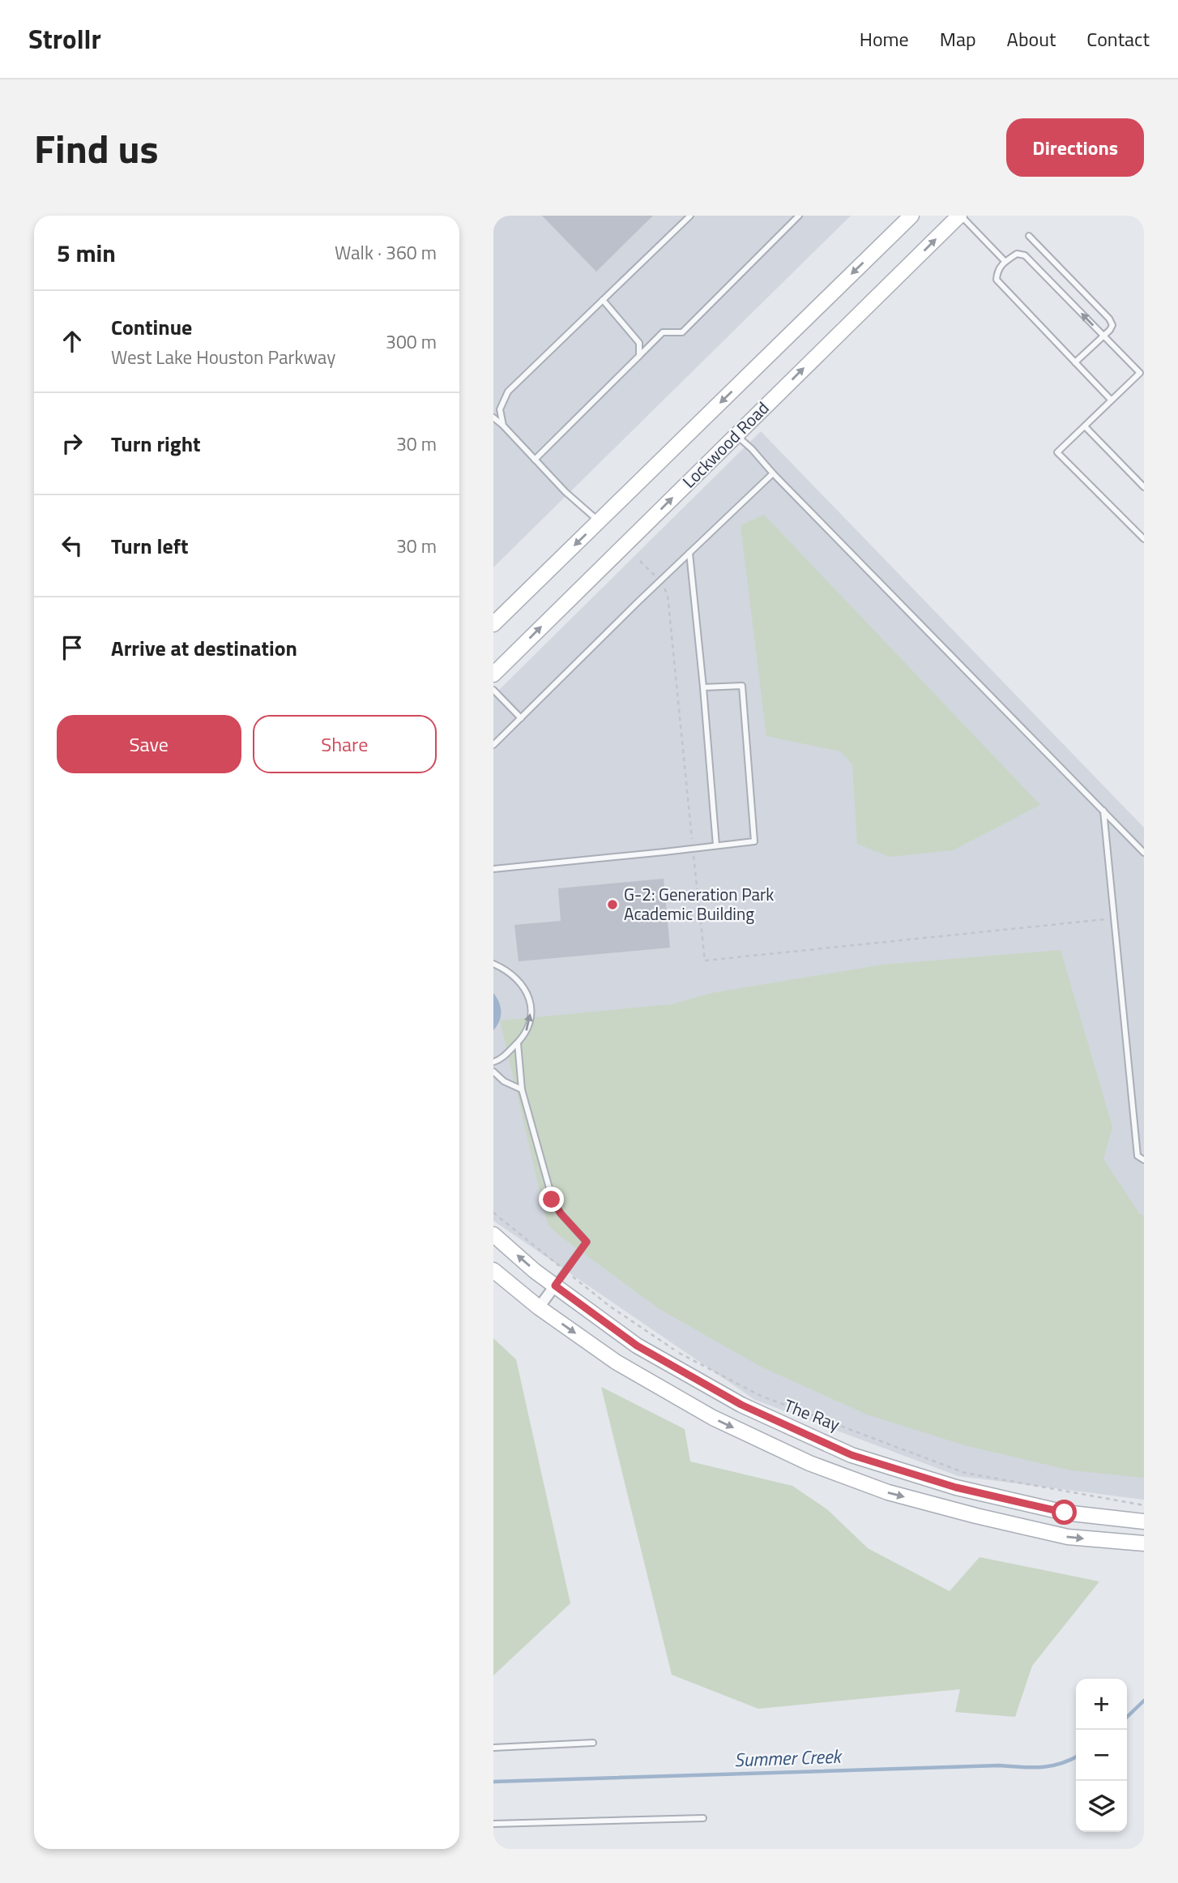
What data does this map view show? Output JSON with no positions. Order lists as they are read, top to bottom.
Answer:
{
  "streets": {
    "main road": ["Lockwood Road"],
    "path": ["The Ray"]
  },
  "water": ["Summer Creek"],
  "places": ["G-2: Generation Park Academic Building"],
  "page": {
    "header": "Strollr",
    "nav": [
      "Home",
      "Map",
      "About",
      "Contact"
    ],
    "title": "Find us",
    "buttons": [
      "Directions",
      ["Save", "Share"]
    ],
    "heading": ["5 min", "Walk · 360 m"],
    "list": [
      ["Continue", "West Lake Houston Parkway", "300 m"],
      ["Turn right", "30 m"],
      ["Turn left", "30 m"],
      "Arrive at destination"
    ],
    "map_buttons": ["+", "−"]
  }
}
